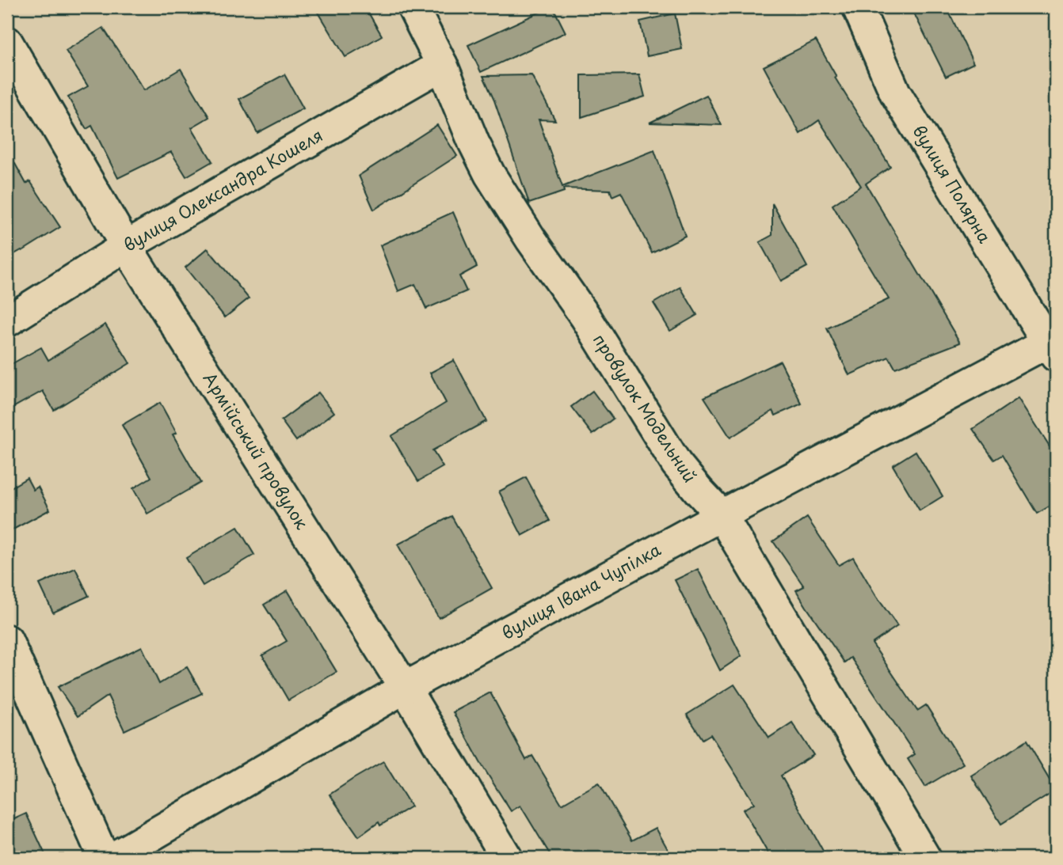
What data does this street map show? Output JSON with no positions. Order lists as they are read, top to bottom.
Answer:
{
  "streets": {
    "street": [
      "вулиця Полярна",
      "вулиця Олександра Кошеля",
      "провулок Модельний",
      "Армійський провулок",
      "вулиця Івана Чупілка"
    ]
  },
  "crossings": [
    ["вулиця Полярна", "вулиця Івана Чупілка"],
    ["вулиця Олександра Кошеля", "провулок Модельний"],
    ["вулиця Олександра Кошеля", "Армійський провулок"],
    ["провулок Модельний", "вулиця Івана Чупілка"],
    ["Армійський провулок", "вулиця Івана Чупілка"]
  ]
}
